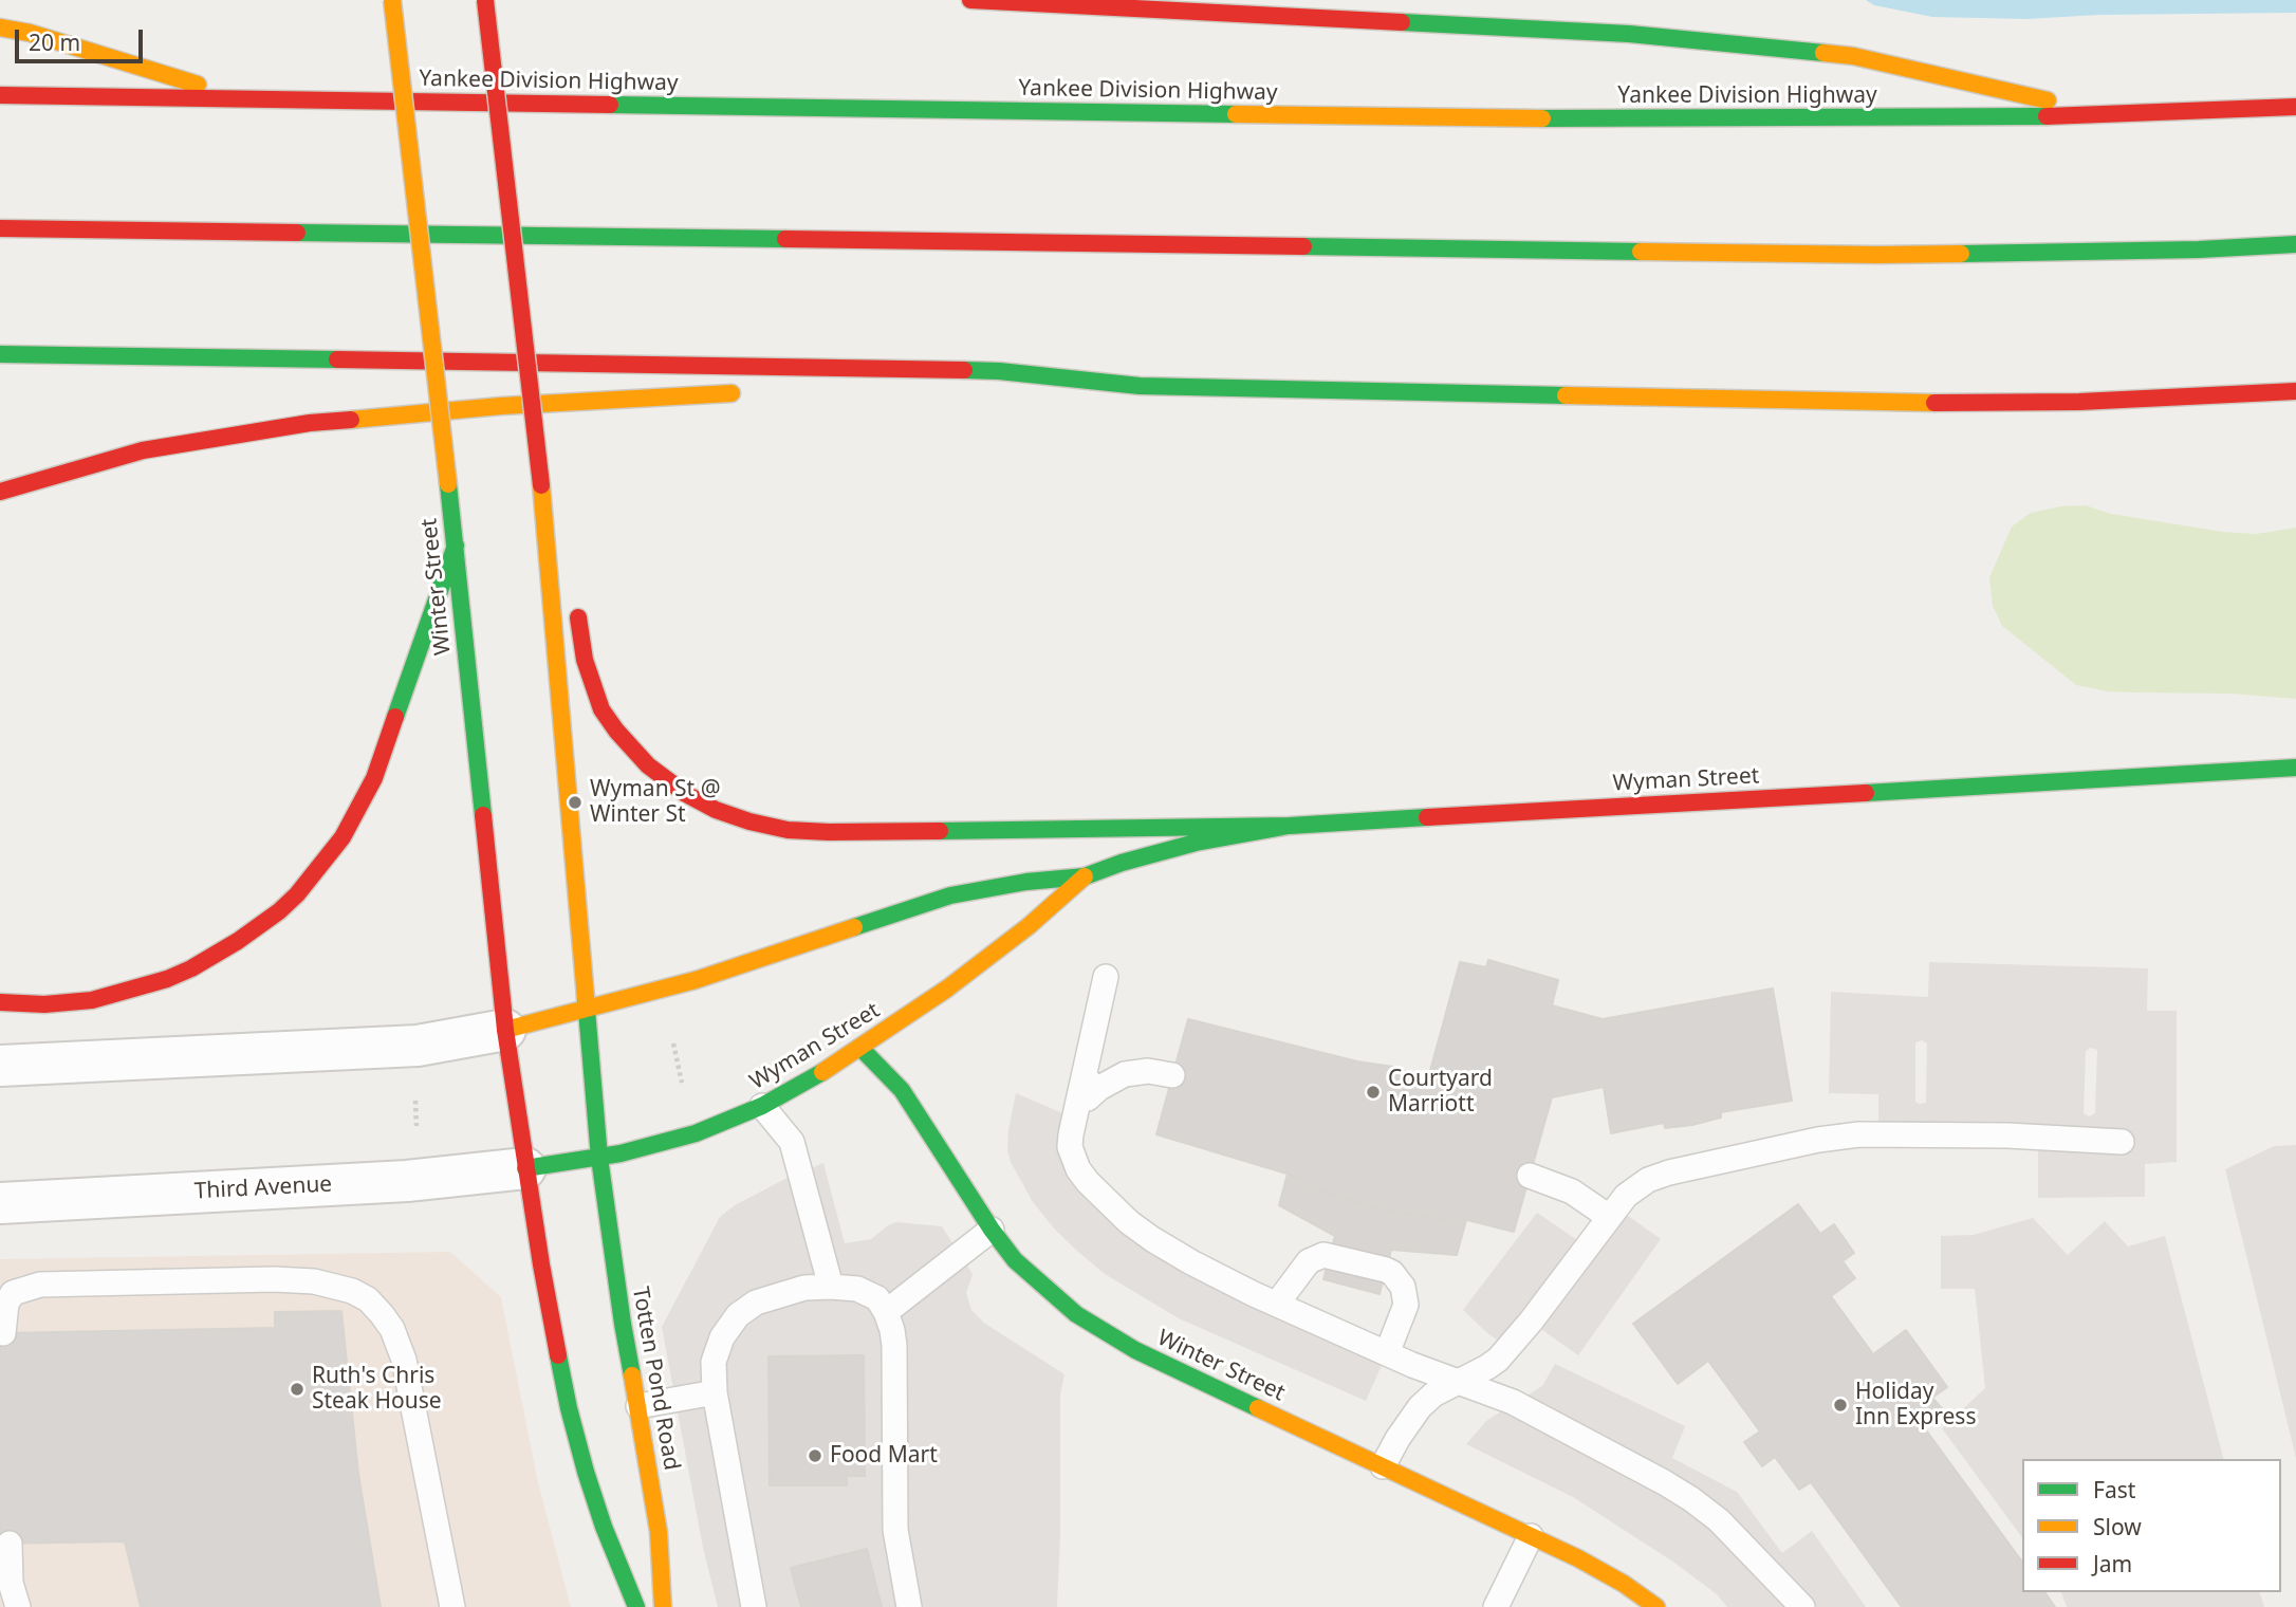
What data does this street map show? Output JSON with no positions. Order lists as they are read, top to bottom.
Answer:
{
  "streets": {
    "main road": [
      "Yankee Division Highway",
      "Winter Street",
      "Wyman Street",
      "Totten Pond Road"
    ],
    "street": ["Third Avenue"]
  },
  "crossings": [
    ["Winter Street", "Wyman Street"],
    ["Winter Street", "Third Avenue"],
    ["Wyman Street", "Third Avenue"],
    ["Wyman Street", "Totten Pond Road"]
  ],
  "places": [
    "Wyman St @ Winter St",
    "Courtyard Marriott",
    "Ruth's Chris Steak House",
    "Holiday Inn Express",
    "Food Mart"
  ],
  "legend": ["Fast", "Slow", "Jam"],
  "scale_bar": "20 m"
}
